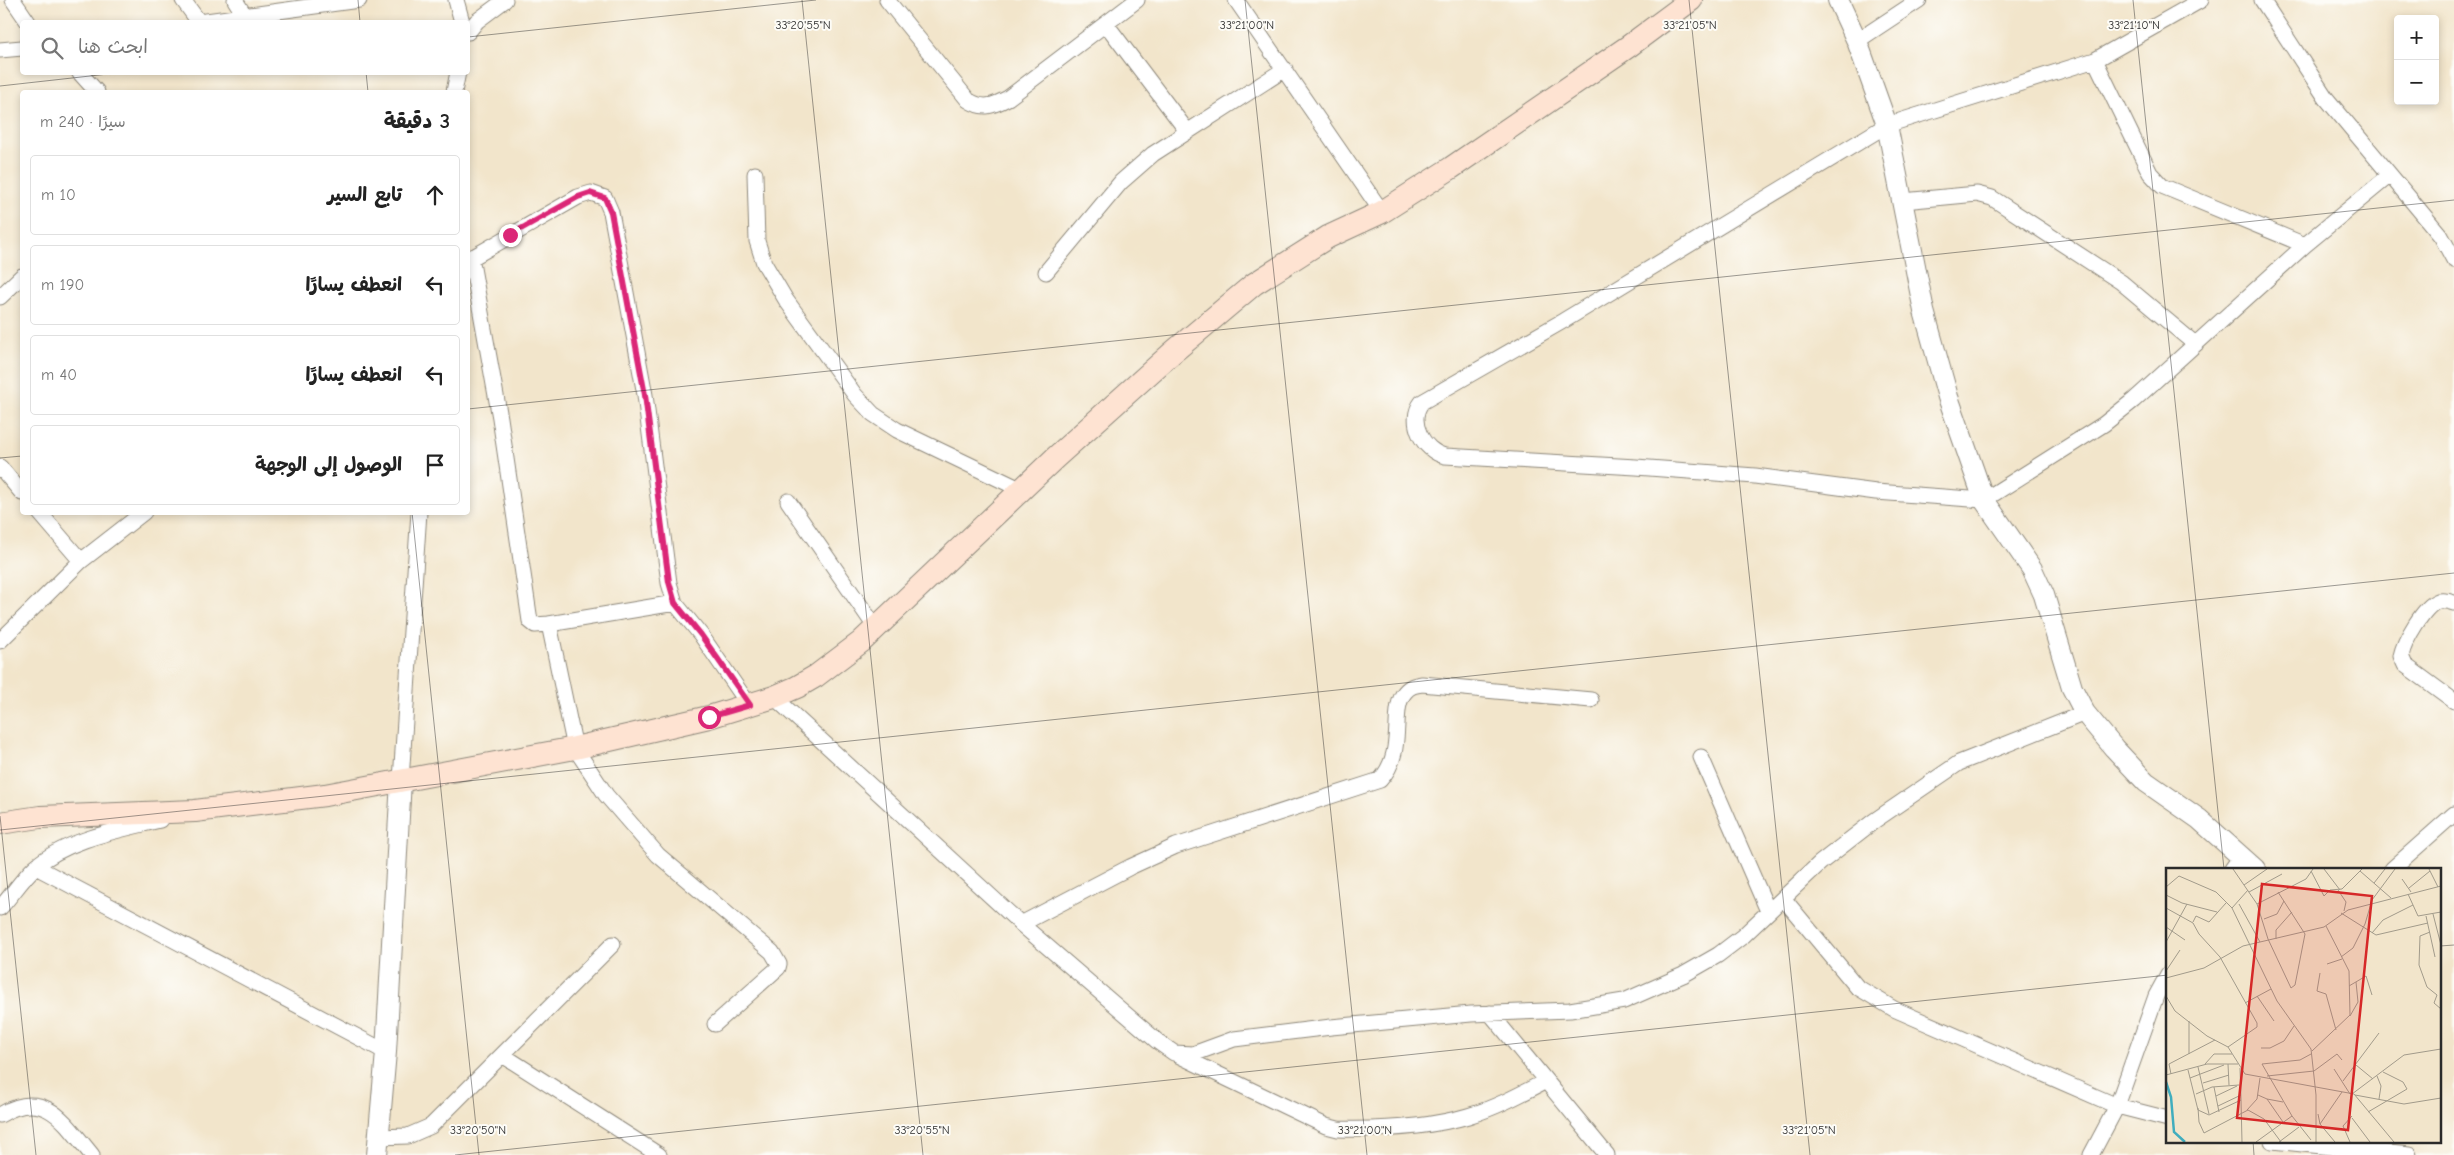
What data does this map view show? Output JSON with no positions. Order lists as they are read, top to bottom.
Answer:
{
  "page": {
    "map_buttons": ["+", "−"],
    "search": "ابحث هنا",
    "heading": ["3 دقيقة", "سيرًا · 240 m"],
    "list": [
      ["تابع السير", "10 m"],
      ["انعطف يسارًا", "190 m"],
      ["انعطف يسارًا", "40 m"],
      "الوصول إلى الوجهة"
    ]
  },
  "coordinates": [
    "33°20'55\"N",
    "33°21'00\"N",
    "33°21'05\"N",
    "33°21'10\"N",
    "33°20'50\"N"
  ]
}
